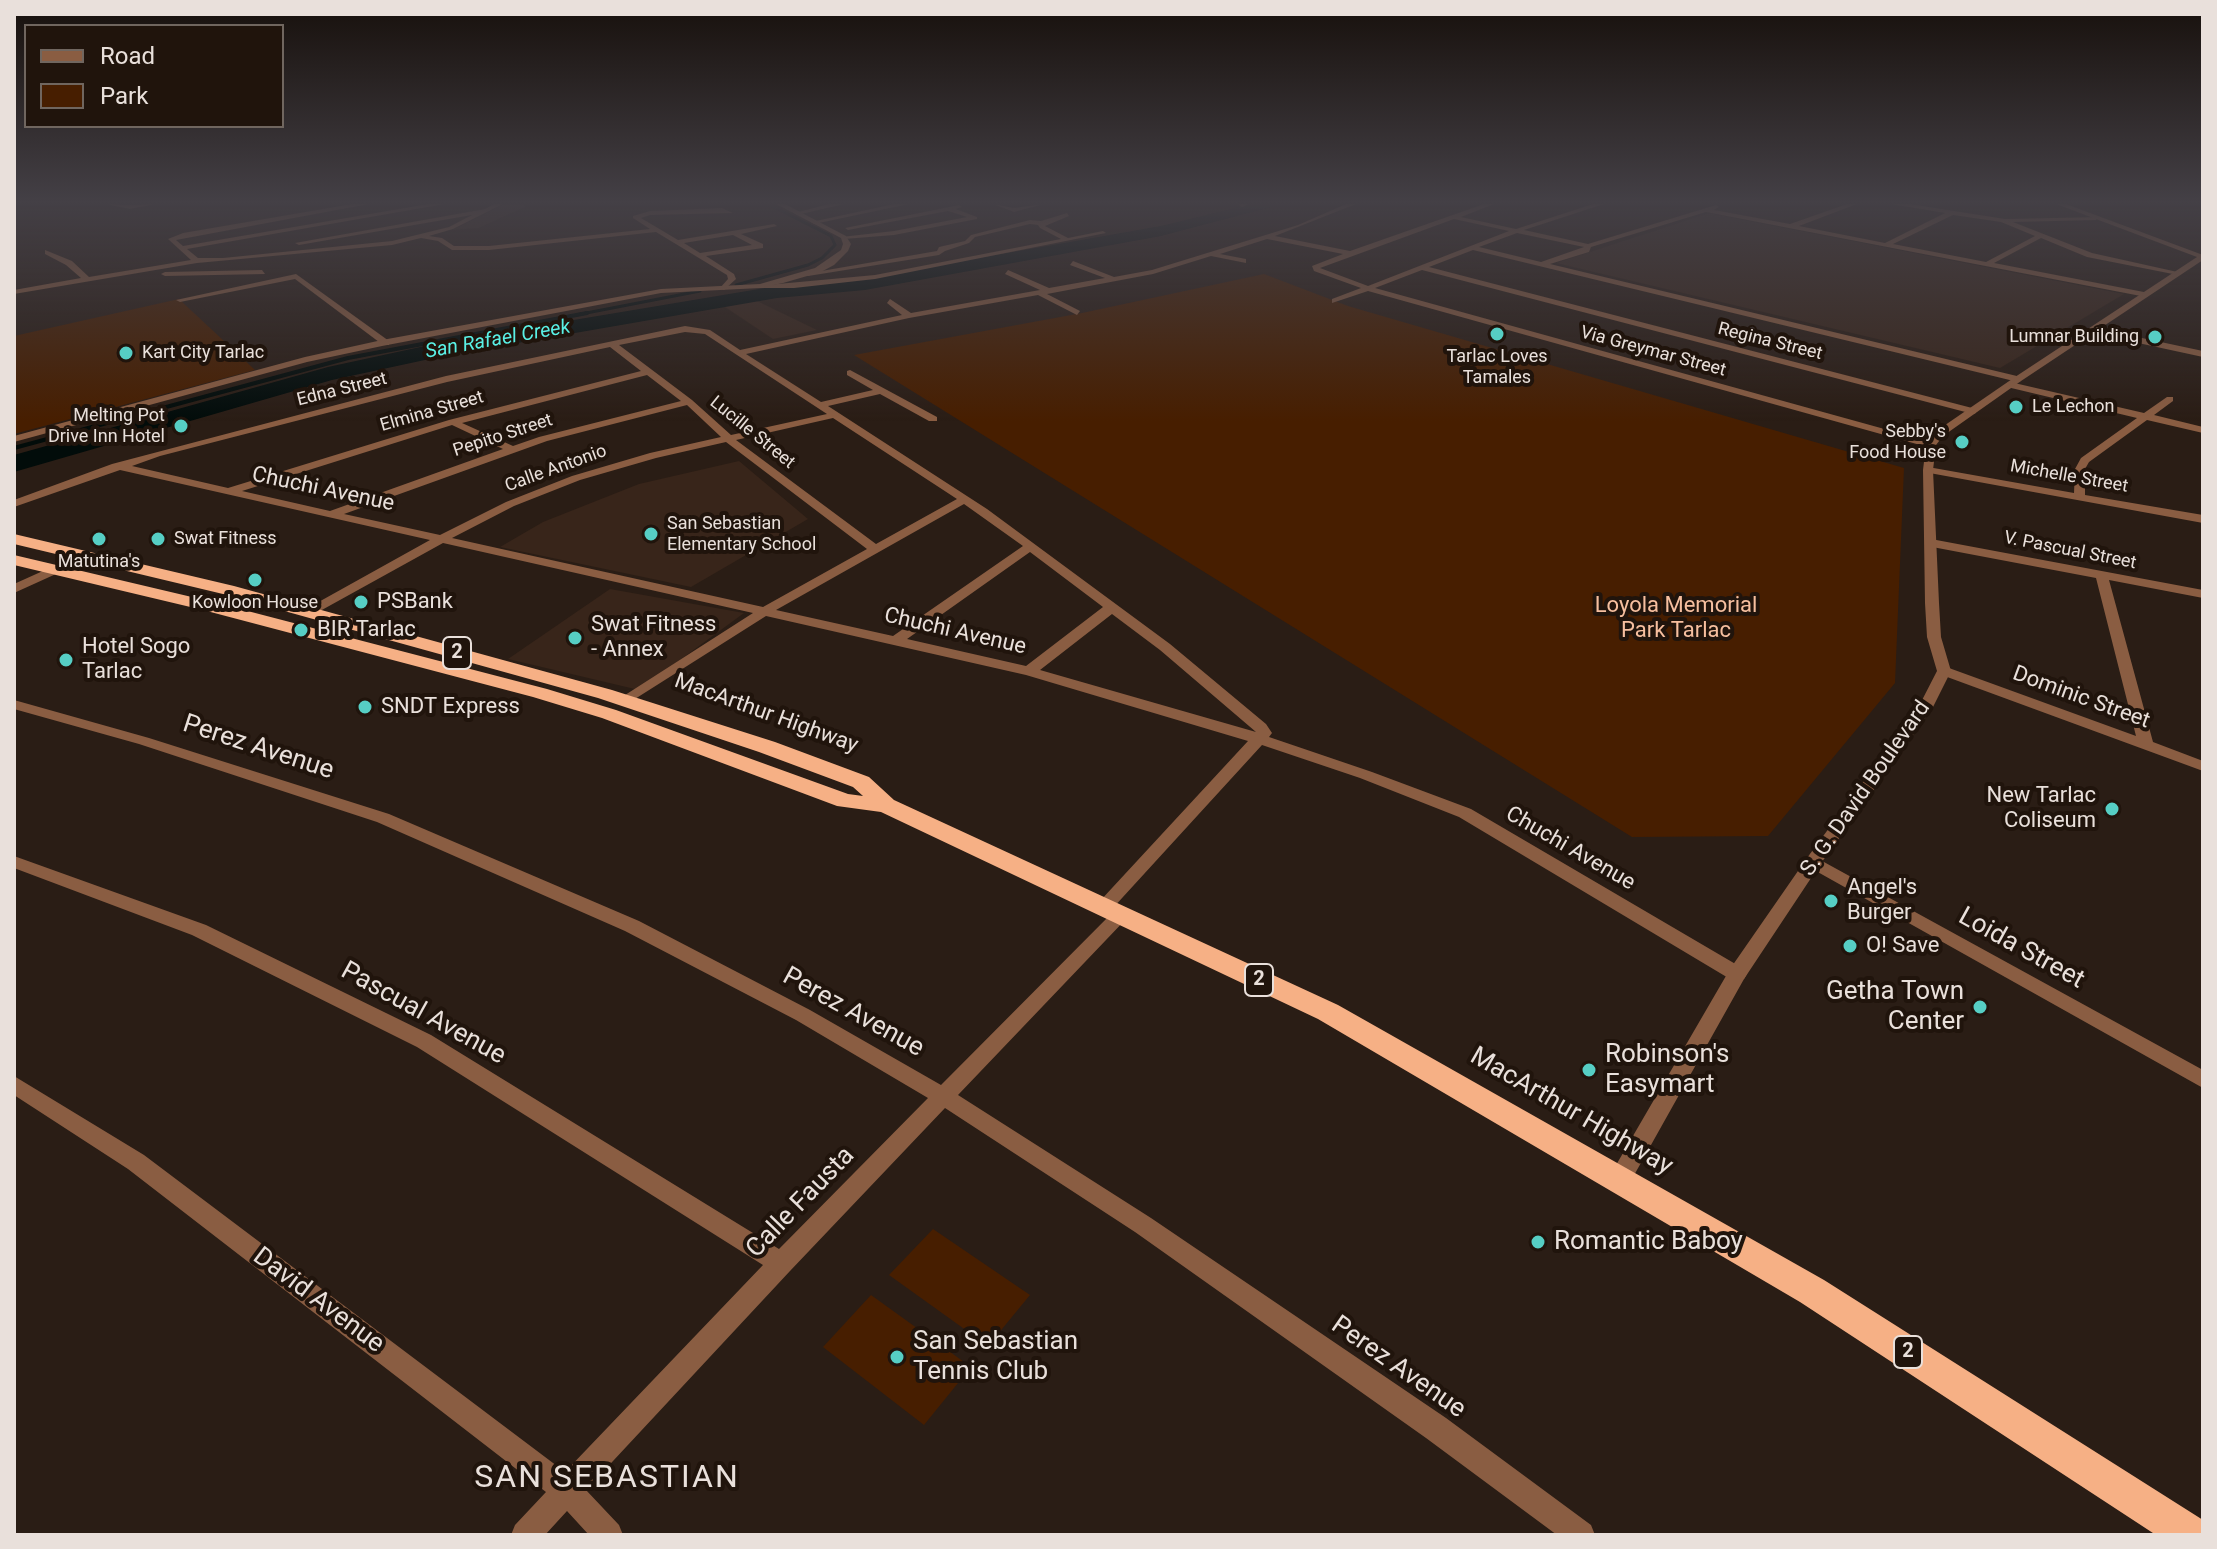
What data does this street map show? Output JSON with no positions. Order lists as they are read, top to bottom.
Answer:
{
  "streets": {
    "highway": ["2", "MacArthur Highway"],
    "street": [
      "Regina Street",
      "Via Greymar Street",
      "Edna Street",
      "Elmina Street",
      "Lucille Street",
      "Pepito Street",
      "Calle Antonio",
      "Michelle Street",
      "Chuchi Avenue",
      "V. Pascual Street",
      "Dominic Street",
      "Perez Avenue",
      "S. G. David Boulevard",
      "Loida Street",
      "Pascual Avenue",
      "Calle Fausta",
      "David Avenue"
    ]
  },
  "crossings": [
    ["Edna Street", "Lucille Street"],
    ["Edna Street", "Chuchi Avenue"],
    ["Elmina Street", "Lucille Street"],
    ["Elmina Street", "Chuchi Avenue"],
    ["Lucille Street", "Pepito Street"],
    ["Lucille Street", "Calle Antonio"],
    ["Pepito Street", "Chuchi Avenue"],
    ["Calle Antonio", "Chuchi Avenue"],
    ["Calle Antonio", "MacArthur Highway"],
    ["Chuchi Avenue", "S. G. David Boulevard"],
    ["Chuchi Avenue", "Calle Fausta"],
    ["Dominic Street", "S. G. David Boulevard"],
    ["MacArthur Highway", "S. G. David Boulevard"],
    ["MacArthur Highway", "Calle Fausta"],
    ["Perez Avenue", "Calle Fausta"],
    ["S. G. David Boulevard", "Loida Street"],
    ["Pascual Avenue", "Calle Fausta"],
    ["Calle Fausta", "David Avenue"]
  ],
  "districts": ["SAN SEBASTIAN"],
  "water": ["San Rafael Creek"],
  "parks": ["Loyola Memorial Park Tarlac"],
  "places": [
    "Tarlac Loves Tamales",
    "Lumnar Building",
    "Kart City Tarlac",
    "Le Lechon",
    "Melting Pot Drive Inn Hotel",
    "Sebby's Food House",
    "San Sebastian Elementary School",
    "Matutina's",
    "Swat Fitness",
    "Kowloon House",
    "PSBank",
    "BIR Tarlac",
    "Swat Fitness - Annex",
    "Hotel Sogo Tarlac",
    "SNDT Express",
    "New Tarlac Coliseum",
    "Angel's Burger",
    "O! Save",
    "Getha Town Center",
    "Robinson's Easymart",
    "Romantic Baboy",
    "San Sebastian Tennis Club"
  ],
  "legend": ["Road", "Park"]
}
